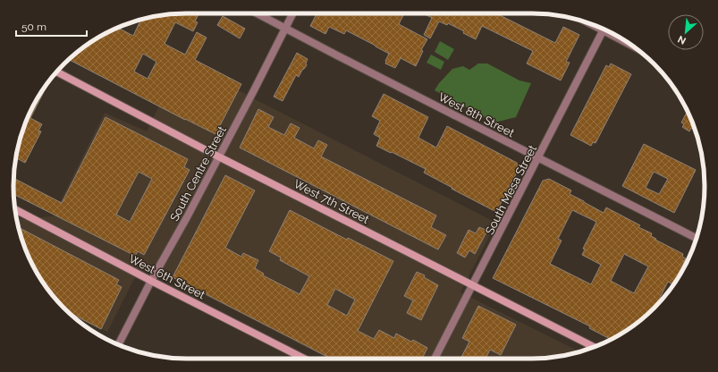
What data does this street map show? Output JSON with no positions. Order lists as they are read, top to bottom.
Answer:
{
  "streets": {
    "main road": ["West 7th Street", "West 6th Street"],
    "street": ["West 8th Street", "South Centre Street", "South Mesa Street"]
  },
  "crossings": [
    ["West 8th Street", "South Centre Street"],
    ["West 8th Street", "South Mesa Street"],
    ["South Centre Street", "West 7th Street"],
    ["South Centre Street", "West 6th Street"],
    ["South Mesa Street", "West 7th Street"]
  ],
  "scale_bar": "50 m",
  "north": "bottom left"
}
